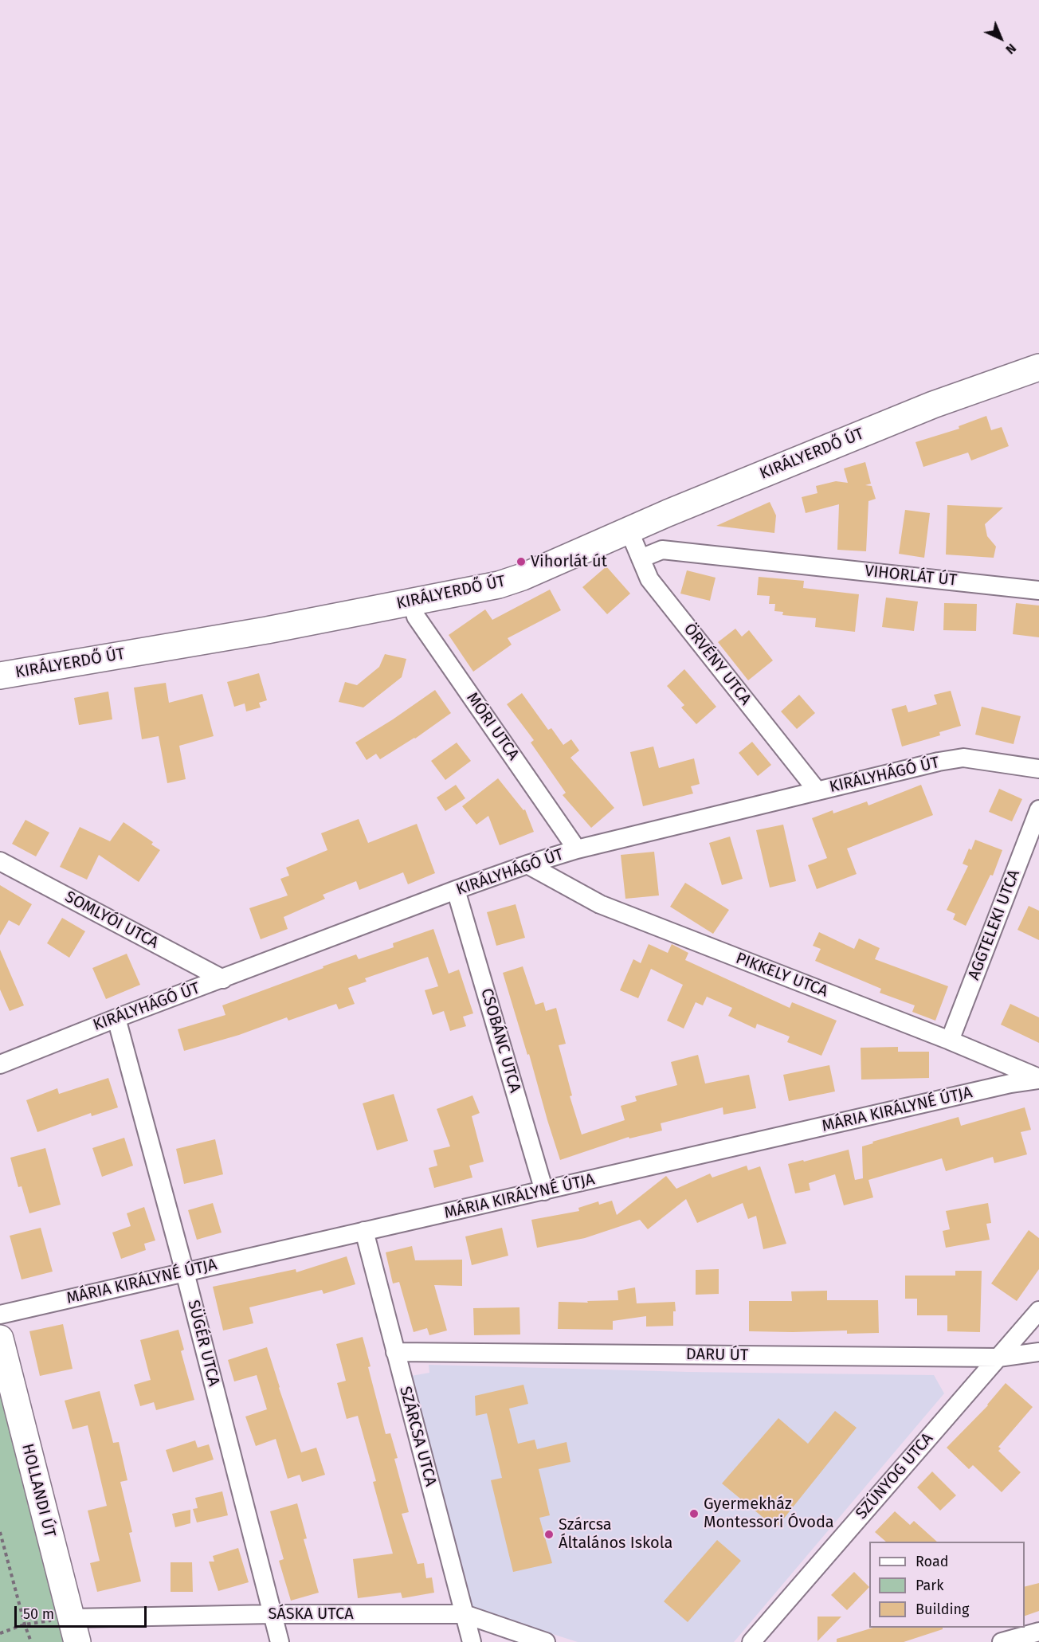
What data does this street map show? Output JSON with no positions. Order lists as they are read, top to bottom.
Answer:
{
  "streets": {
    "street": [
      "KIRÁLYERDŐ ÚT",
      "VIHORLÁT ÚT",
      "ÖRVÉNY UTCA",
      "MÓRI UTCA",
      "KIRÁLYHÁGÓ ÚT",
      "SOMLYÓI UTCA",
      "AGGTELEKI UTCA",
      "PIKKELY UTCA",
      "CSOBÁNC UTCA",
      "MÁRIA KIRÁLYNÉ ÚTJA",
      "SÜGÉR UTCA",
      "DARU ÚT",
      "SZÁRCSA UTCA",
      "SZÚNYOG UTCA",
      "HOLLANDI ÚT",
      "SÁSKA UTCA"
    ]
  },
  "crossings": [
    ["KIRÁLYERDŐ ÚT", "ÖRVÉNY UTCA"],
    ["KIRÁLYERDŐ ÚT", "MÓRI UTCA"],
    ["VIHORLÁT ÚT", "ÖRVÉNY UTCA"],
    ["ÖRVÉNY UTCA", "KIRÁLYHÁGÓ ÚT"],
    ["MÓRI UTCA", "KIRÁLYHÁGÓ ÚT"],
    ["KIRÁLYHÁGÓ ÚT", "SOMLYÓI UTCA"],
    ["KIRÁLYHÁGÓ ÚT", "PIKKELY UTCA"],
    ["KIRÁLYHÁGÓ ÚT", "CSOBÁNC UTCA"],
    ["KIRÁLYHÁGÓ ÚT", "SÜGÉR UTCA"],
    ["AGGTELEKI UTCA", "PIKKELY UTCA"],
    ["PIKKELY UTCA", "MÁRIA KIRÁLYNÉ ÚTJA"],
    ["CSOBÁNC UTCA", "MÁRIA KIRÁLYNÉ ÚTJA"],
    ["MÁRIA KIRÁLYNÉ ÚTJA", "SÜGÉR UTCA"],
    ["MÁRIA KIRÁLYNÉ ÚTJA", "SZÁRCSA UTCA"],
    ["SÜGÉR UTCA", "SÁSKA UTCA"],
    ["DARU ÚT", "SZÁRCSA UTCA"],
    ["DARU ÚT", "SZÚNYOG UTCA"],
    ["SZÁRCSA UTCA", "SÁSKA UTCA"],
    ["HOLLANDI ÚT", "SÁSKA UTCA"]
  ],
  "places": ["Vihorlát út", "Gyermekház Montessori Óvoda", "Szárcsa Általános Iskola"],
  "legend": ["Road", "Park", "Building"],
  "scale_bar": "50 m",
  "north": "bottom right"
}
